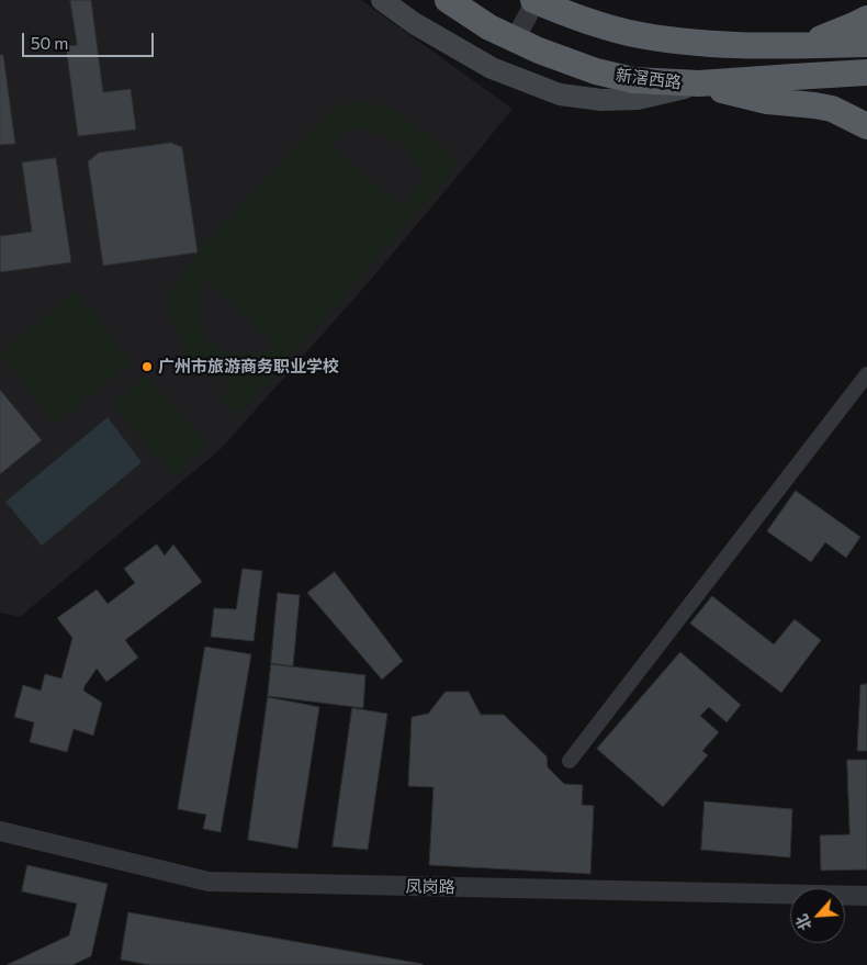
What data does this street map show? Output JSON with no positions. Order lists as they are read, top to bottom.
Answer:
{
  "streets": {
    "highway": ["新滘西路"],
    "street": ["凤岗路"]
  },
  "places": ["广州市旅游商务职业学校"],
  "scale_bar": "50 m",
  "north": "bottom left"
}
